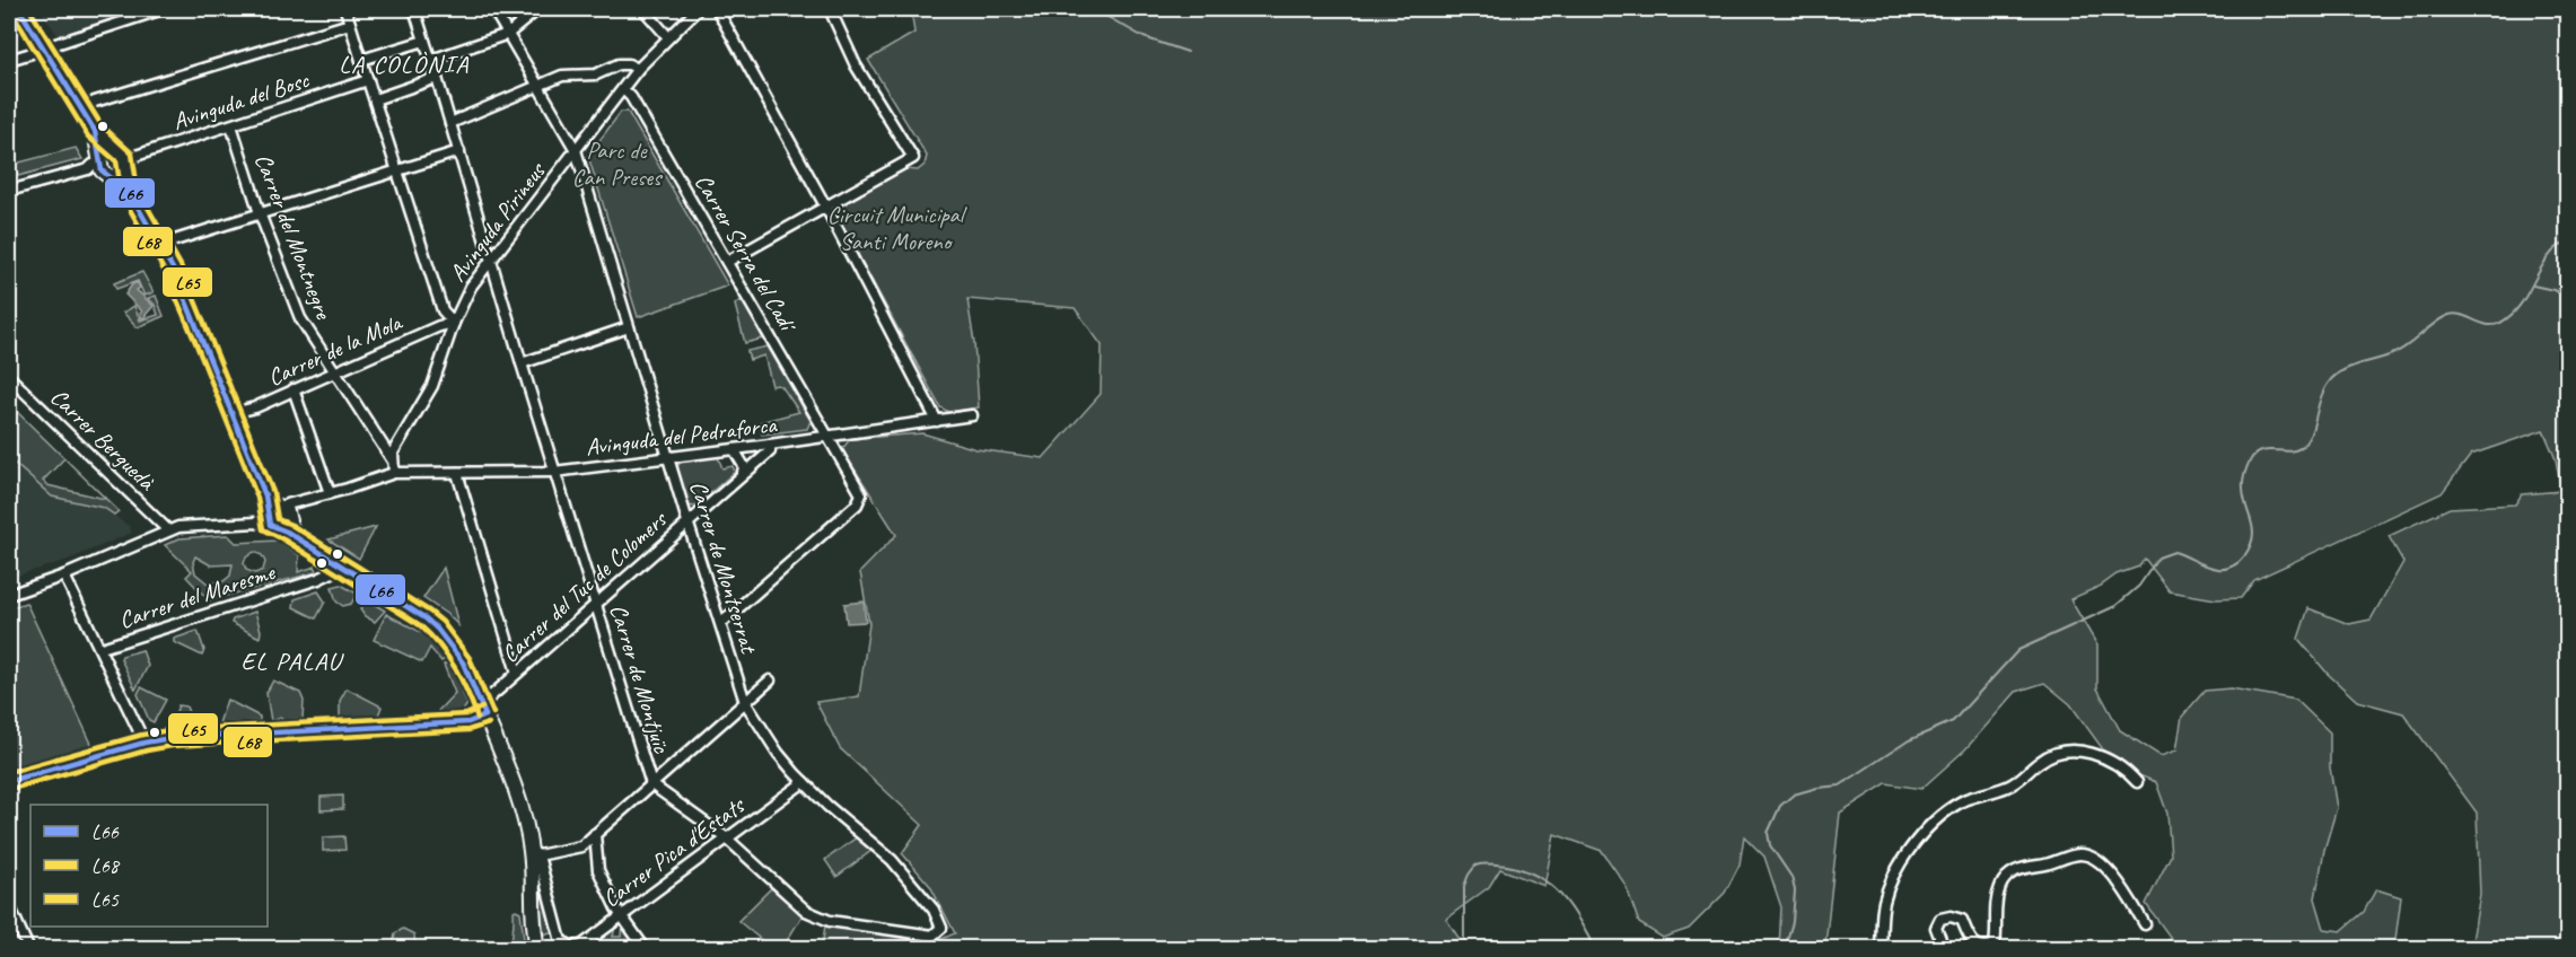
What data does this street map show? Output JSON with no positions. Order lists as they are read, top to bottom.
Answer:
{
  "streets": {
    "street": [
      "Avinguda del Bosc",
      "Avinguda Pirineus",
      "Carrer del Montnegre",
      "Carrer Serra del Cadí",
      "Carrer de la Mola",
      "Avinguda del Pedraforca",
      "Carrer Berguedà",
      "Carrer de Montserrat",
      "Carrer del Tuc de Colomers",
      "Carrer del Maresme",
      "Carrer de Montjuïc",
      "Carrer Pica d'Estats"
    ]
  },
  "crossings": [
    ["Avinguda del Bosc", "Carrer del Montnegre"],
    ["Avinguda Pirineus", "Carrer del Montnegre"],
    ["Avinguda Pirineus", "Carrer Serra del Cadí"],
    ["Avinguda Pirineus", "Carrer de la Mola"],
    ["Avinguda Pirineus", "Carrer de Montserrat"],
    ["Avinguda Pirineus", "Carrer de Montjuïc"],
    ["Carrer del Montnegre", "Carrer de la Mola"],
    ["Carrer Serra del Cadí", "Avinguda del Pedraforca"],
    ["Carrer Serra del Cadí", "Carrer de Montserrat"],
    ["Avinguda del Pedraforca", "Carrer de Montserrat"],
    ["Avinguda del Pedraforca", "Carrer del Tuc de Colomers"],
    ["Avinguda del Pedraforca", "Carrer de Montjuïc"],
    ["Carrer de Montserrat", "Carrer del Tuc de Colomers"],
    ["Carrer de Montserrat", "Carrer de Montjuïc"],
    ["Carrer de Montserrat", "Carrer Pica d'Estats"],
    ["Carrer del Tuc de Colomers", "Carrer de Montjuïc"],
    ["Carrer de Montjuïc", "Carrer Pica d'Estats"]
  ],
  "districts": ["LA COLÒNIA", "EL PALAU"],
  "parks": ["Parc de Can Preses", "Circuit Municipal Santi Moreno"],
  "lines": ["transit line L66", "transit line L65", "transit line L68"],
  "legend": ["L66", "L68", "L65"]
}
